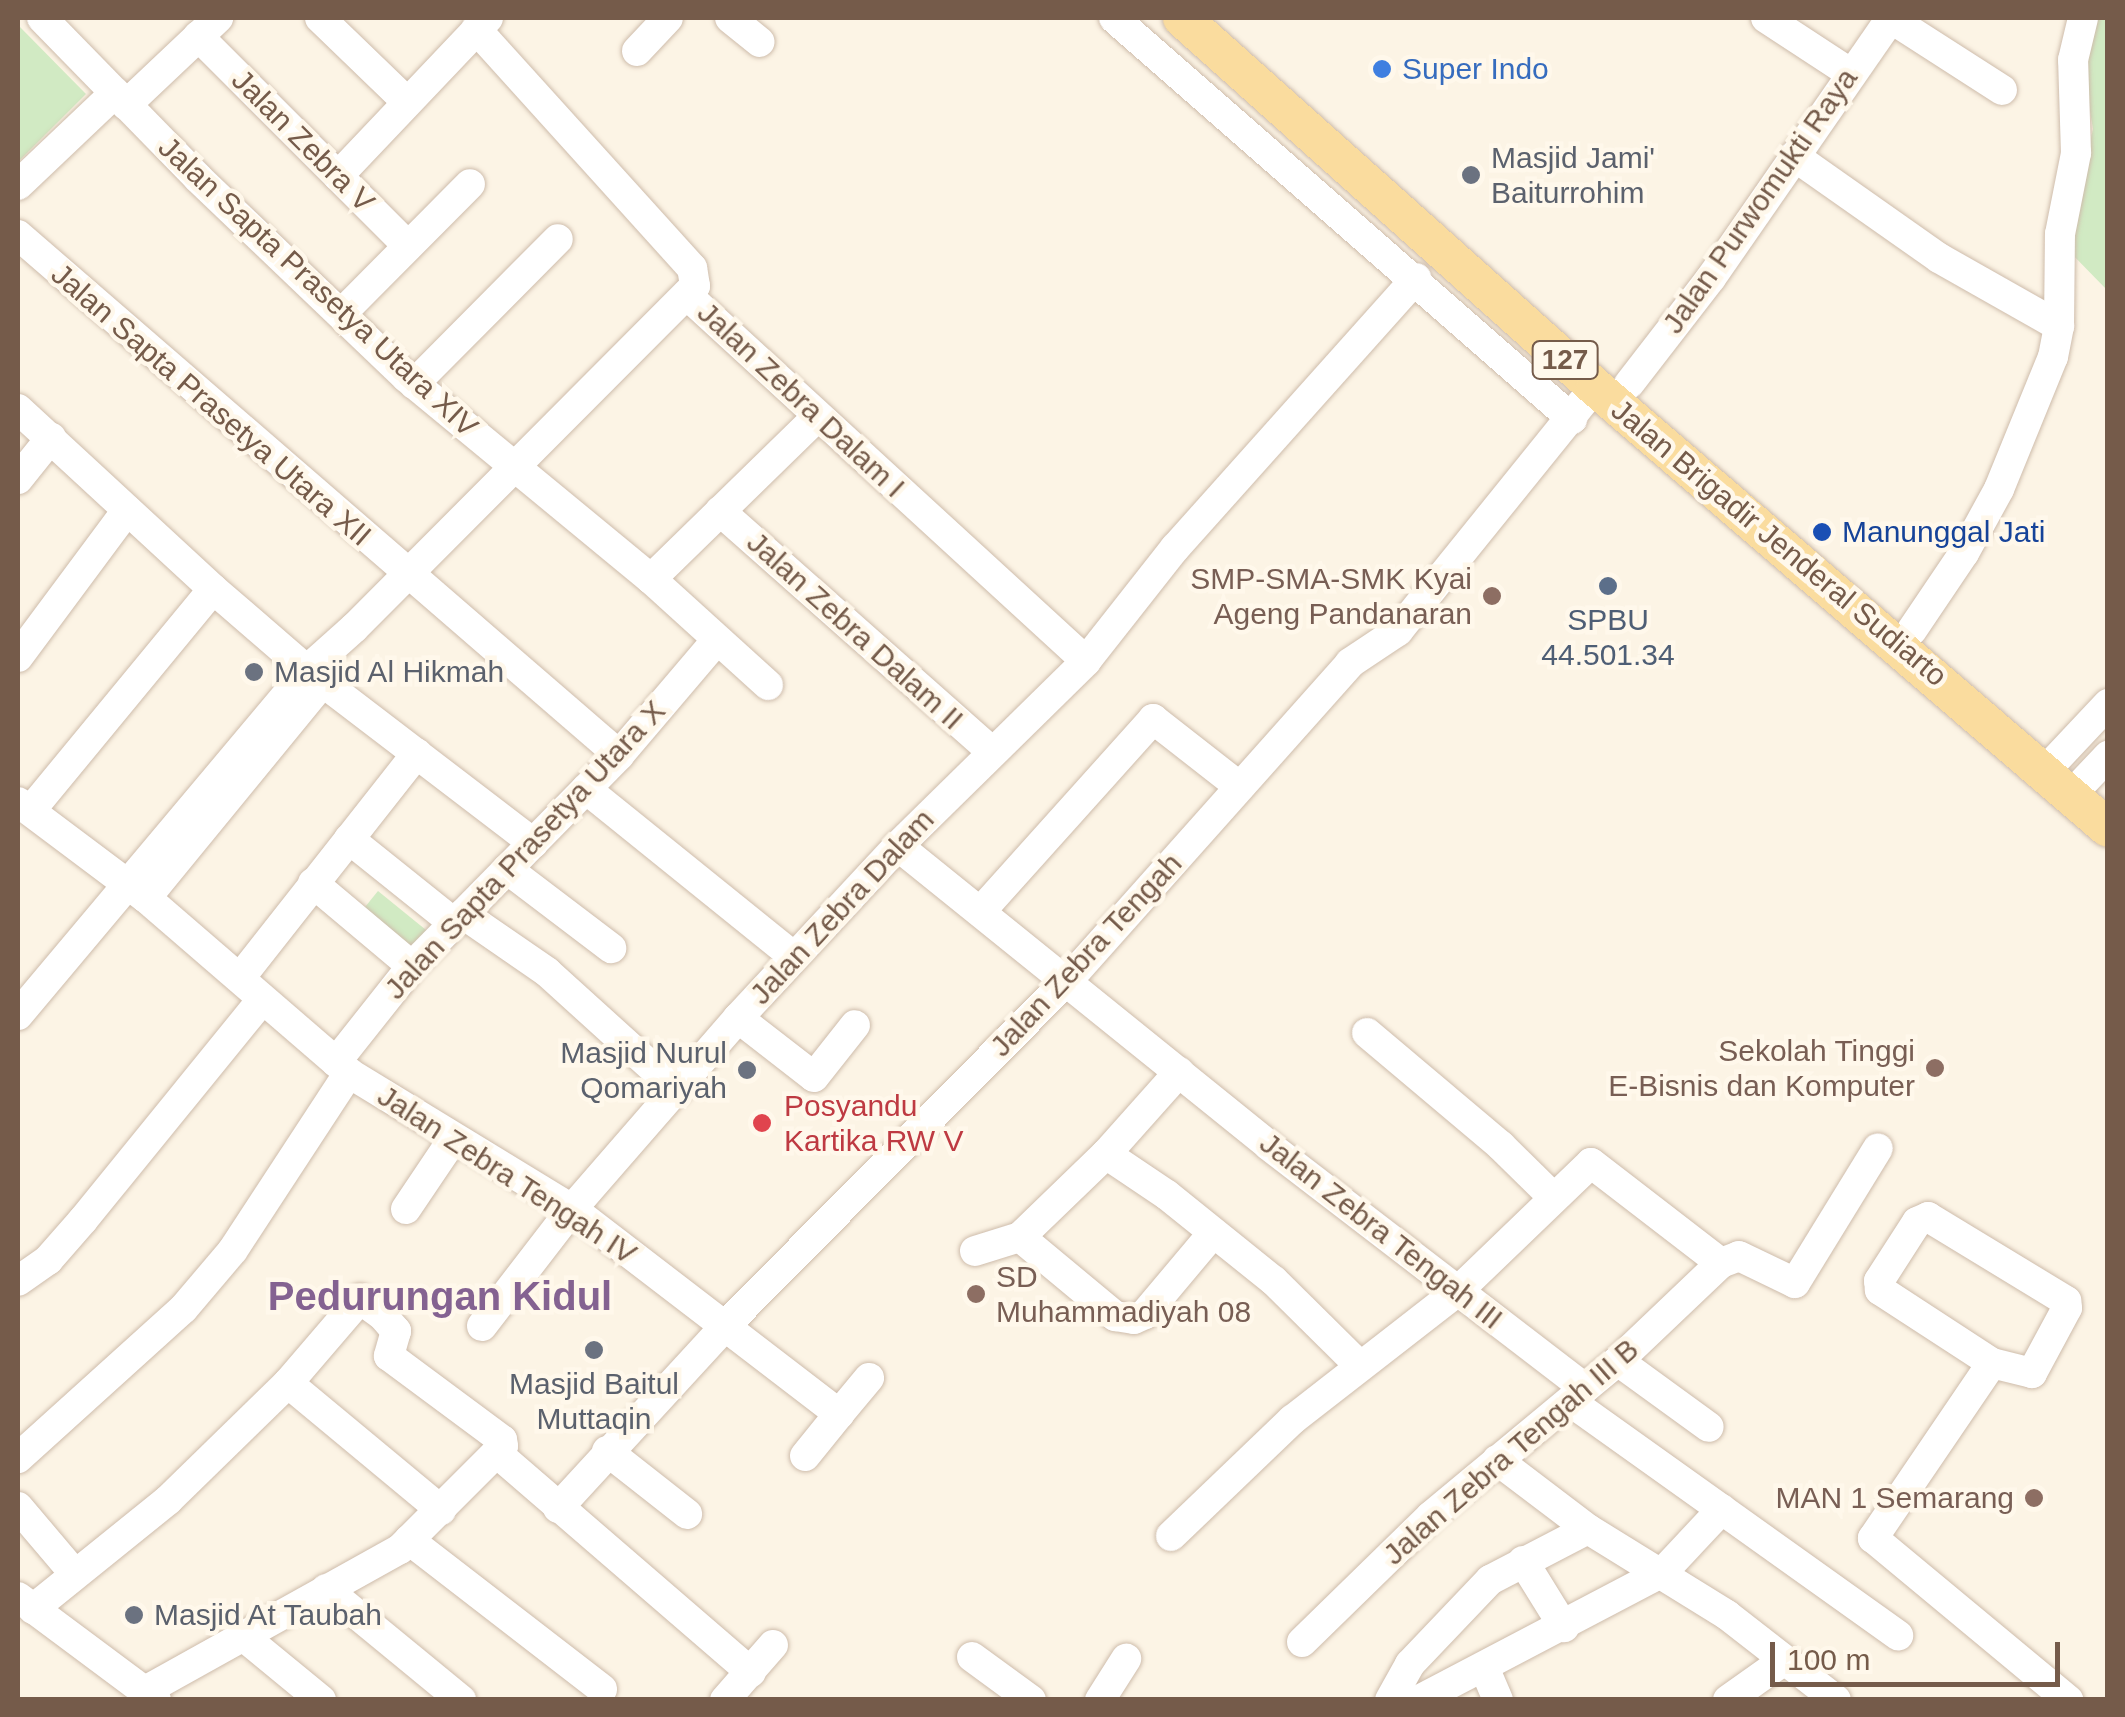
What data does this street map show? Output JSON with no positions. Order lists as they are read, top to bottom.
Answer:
{
  "streets": {
    "main road": ["127", "Jalan Brigadir Jenderal Sudiarto"],
    "street": [
      "Jalan Zebra V",
      "Jalan Purwomukti Raya",
      "Jalan Sapta Prasetya Utara XIV",
      "Jalan Zebra Dalam I",
      "Jalan Sapta Prasetya Utara XII",
      "Jalan Zebra Dalam II",
      "Jalan Sapta Prasetya Utara X",
      "Jalan Zebra Dalam",
      "Jalan Zebra Tengah",
      "Jalan Zebra Tengah IV",
      "Jalan Zebra Tengah III",
      "Jalan Zebra Tengah III B"
    ]
  },
  "crossings": [
    ["Jalan Purwomukti Raya", "Jalan Brigadir Jenderal Sudiarto"],
    ["Jalan Purwomukti Raya", "Jalan Zebra Tengah"],
    ["Jalan Sapta Prasetya Utara XIV", "Jalan Sapta Prasetya Utara X"],
    ["Jalan Zebra Dalam I", "Jalan Zebra Dalam"],
    ["Jalan Sapta Prasetya Utara XII", "Jalan Sapta Prasetya Utara X"],
    ["Jalan Brigadir Jenderal Sudiarto", "Jalan Zebra Tengah"],
    ["Jalan Zebra Dalam II", "Jalan Zebra Dalam"],
    ["Jalan Sapta Prasetya Utara X", "Jalan Zebra Tengah IV"],
    ["Jalan Zebra Dalam", "Jalan Zebra Tengah IV"],
    ["Jalan Zebra Dalam", "Jalan Zebra Tengah III"],
    ["Jalan Zebra Tengah", "Jalan Zebra Tengah IV"],
    ["Jalan Zebra Tengah", "Jalan Zebra Tengah III"],
    ["Jalan Zebra Tengah III", "Jalan Zebra Tengah III B"]
  ],
  "districts": ["Pedurungan Kidul"],
  "places": [
    "Super Indo",
    "Masjid Jami' Baiturrohim",
    "Manunggal Jati",
    "SPBU 44.501.34",
    "SMP-SMA-SMK Kyai Ageng Pandanaran",
    "Masjid Al Hikmah",
    "Sekolah Tinggi E-Bisnis dan Komputer",
    "Masjid Nurul Qomariyah",
    "Posyandu Kartika RW V",
    "SD Muhammadiyah 08",
    "Masjid Baitul Muttaqin",
    "MAN 1 Semarang",
    "Masjid At Taubah"
  ],
  "scale_bar": "100 m"
}
